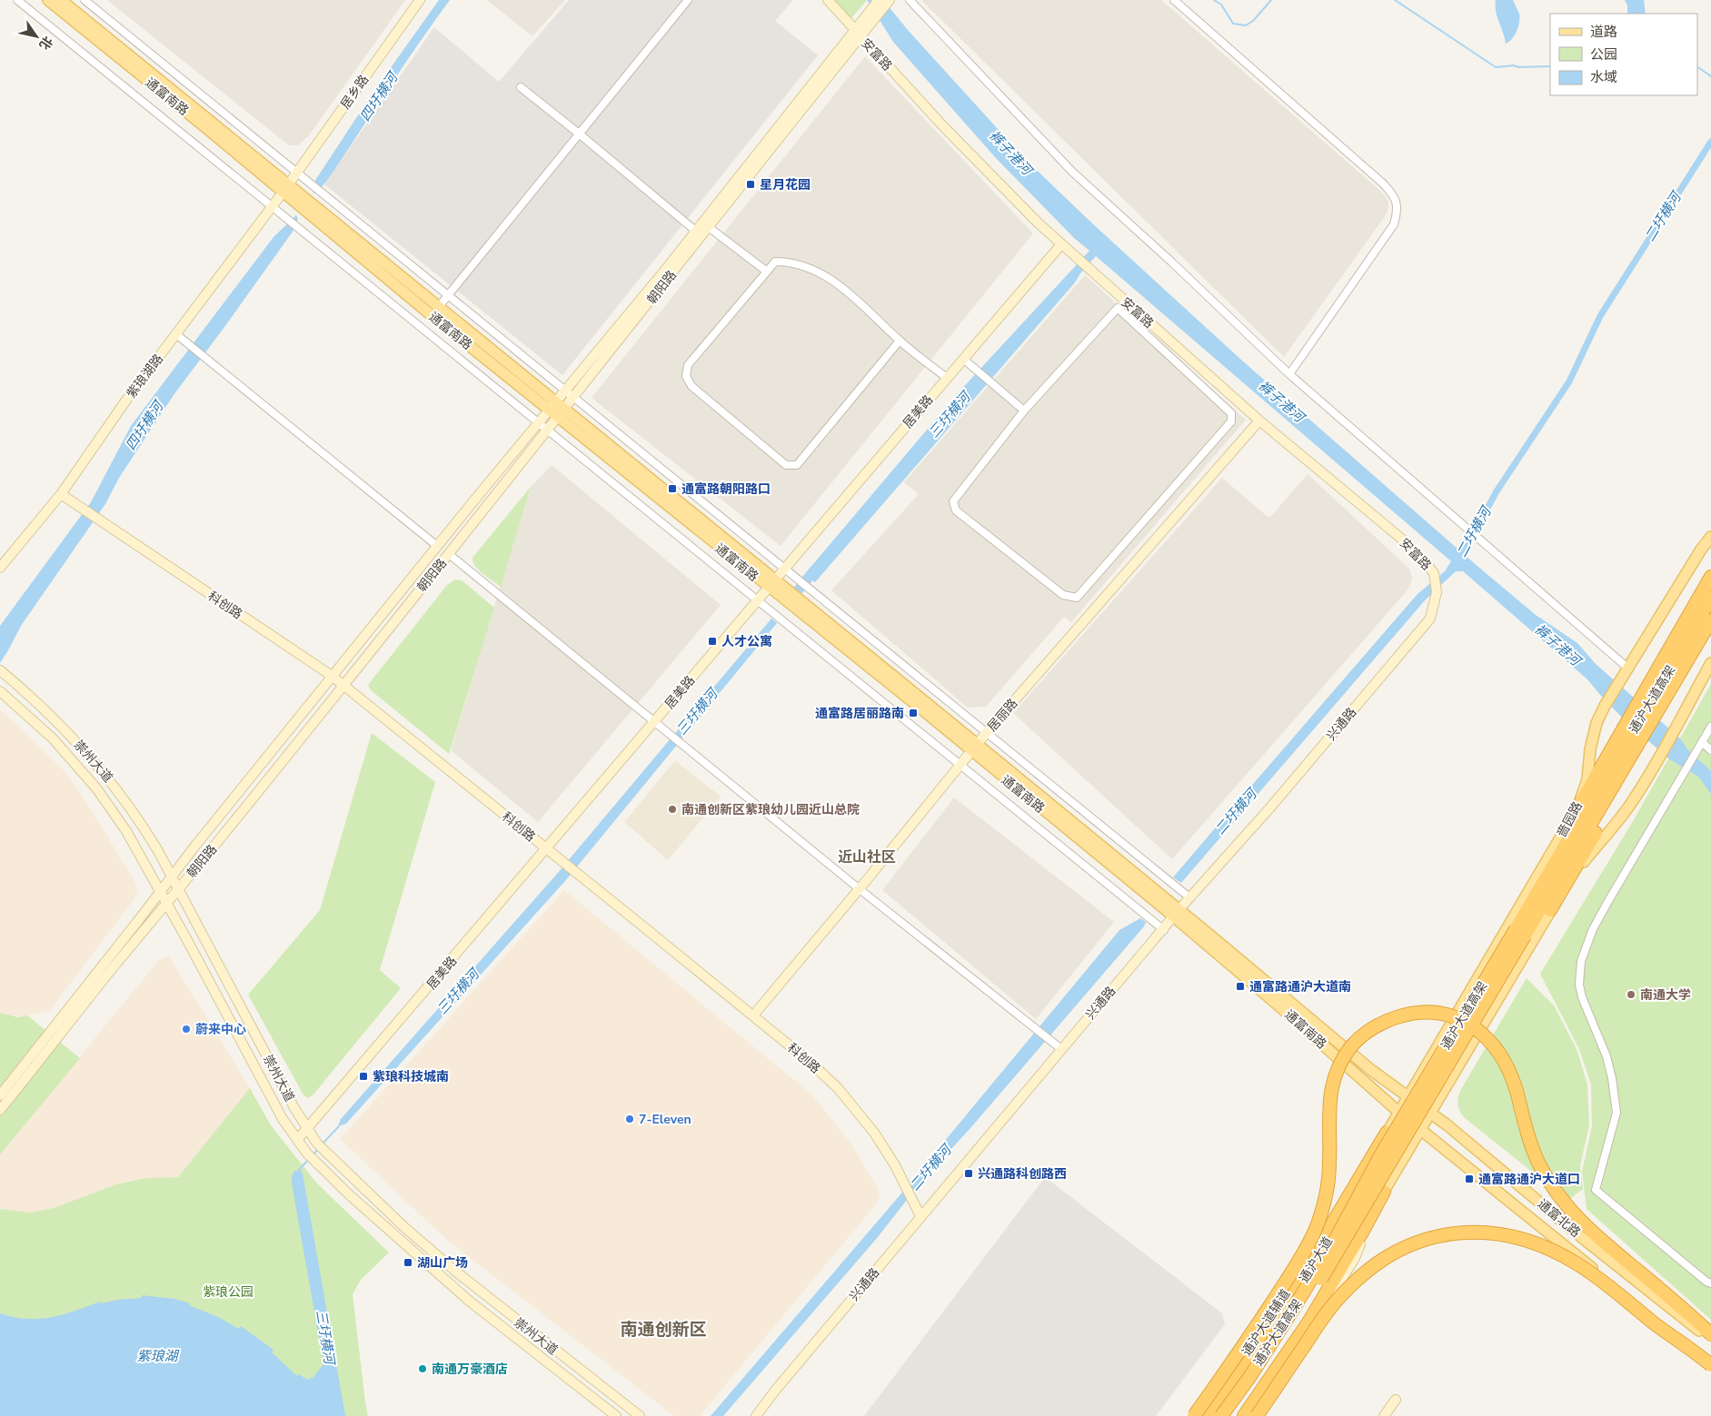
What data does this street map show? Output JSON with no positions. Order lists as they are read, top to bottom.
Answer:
{
  "streets": {
    "highway": ["通沪大道高架"],
    "main road": [
      "通富南路",
      "啬园路",
      "通富北路",
      "通沪大道"
    ],
    "street": [
      "安富路",
      "居乡路",
      "朝阳路",
      "紫琅湖路",
      "居美路",
      "科创路",
      "居丽路",
      "兴通路",
      "崇州大道",
      "通沪大道辅道"
    ]
  },
  "crossings": [
    ["安富路", "朝阳路"],
    ["安富路", "居美路"],
    ["安富路", "居丽路"],
    ["安富路", "兴通路"],
    ["居乡路", "通富南路"],
    ["居乡路", "紫琅湖路"],
    ["通富南路", "朝阳路"],
    ["通富南路", "紫琅湖路"],
    ["通富南路", "居美路"],
    ["通富南路", "居丽路"],
    ["通富南路", "兴通路"],
    ["通富南路", "啬园路"],
    ["通富南路", "通富北路"],
    ["通富南路", "通沪大道"],
    ["通富南路", "通沪大道辅道"],
    ["朝阳路", "科创路"],
    ["朝阳路", "崇州大道"],
    ["紫琅湖路", "科创路"],
    ["居美路", "科创路"],
    ["居美路", "崇州大道"],
    ["科创路", "居丽路"],
    ["科创路", "兴通路"],
    ["啬园路", "通富北路"],
    ["啬园路", "通沪大道"],
    ["通富北路", "通沪大道"],
    ["通沪大道", "通沪大道辅道"]
  ],
  "districts": ["近山社区", "南通创新区"],
  "water": [
    "四圩横河",
    "裤子港河",
    "二圩横河",
    "三圩横河",
    "紫琅湖"
  ],
  "parks": ["紫琅公园"],
  "places": {
    "transit": [
      "星月花园",
      "通富路朝阳路口",
      "人才公寓",
      "通富路居丽路南",
      "通富路通沪大道南",
      "紫琅科技城南",
      "兴通路科创路西",
      "通富路通沪大道口",
      "湖山广场"
    ],
    "other": [
      "南通创新区紫琅幼儿园近山总院",
      "南通大学",
      "蔚来中心",
      "7-Eleven",
      "南通万豪酒店"
    ]
  },
  "legend": ["道路", "公园", "水域"],
  "north": "bottom right"
}
